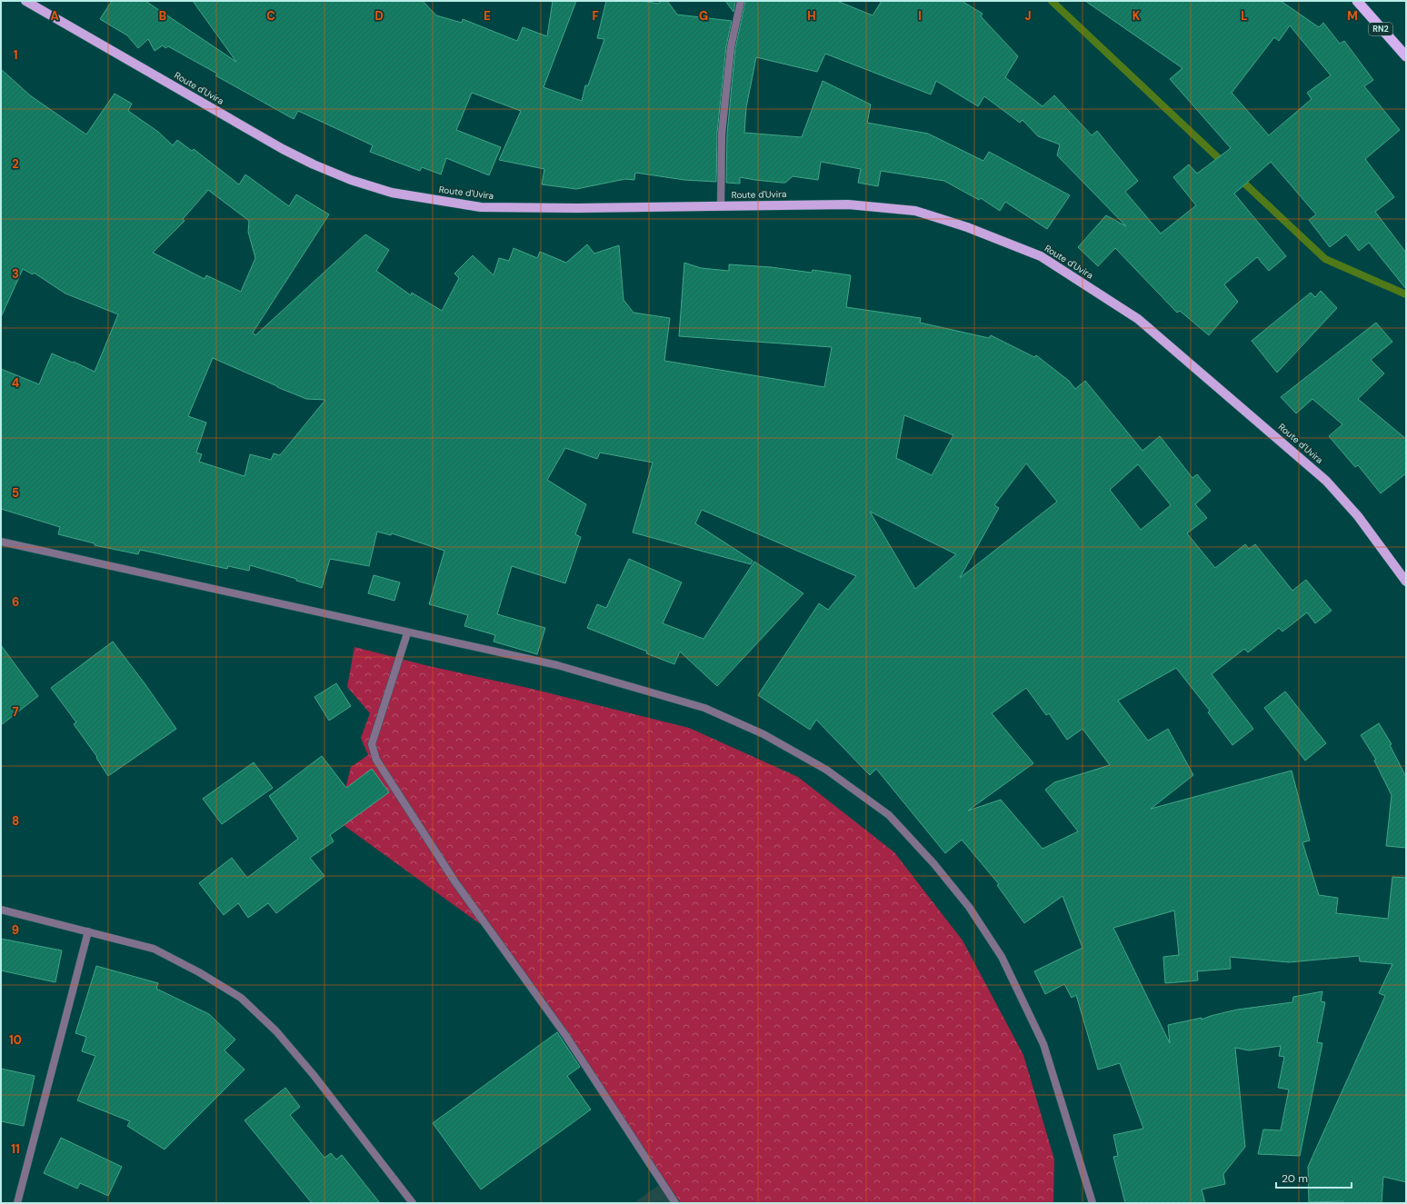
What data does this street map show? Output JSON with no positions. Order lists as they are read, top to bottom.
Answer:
{
  "streets": {
    "highway": ["RN2"],
    "main road": ["Route d'Uvira"]
  },
  "scale_bar": "20 m",
  "grid": {
    "columns": [
      "A",
      "B",
      "C",
      "D",
      "E",
      "F",
      "G",
      "H",
      "I",
      "J",
      "K",
      "L",
      "M"
    ],
    "rows": [
      "1",
      "2",
      "3",
      "4",
      "5",
      "6",
      "7",
      "8",
      "9",
      "10",
      "11"
    ]
  }
}
